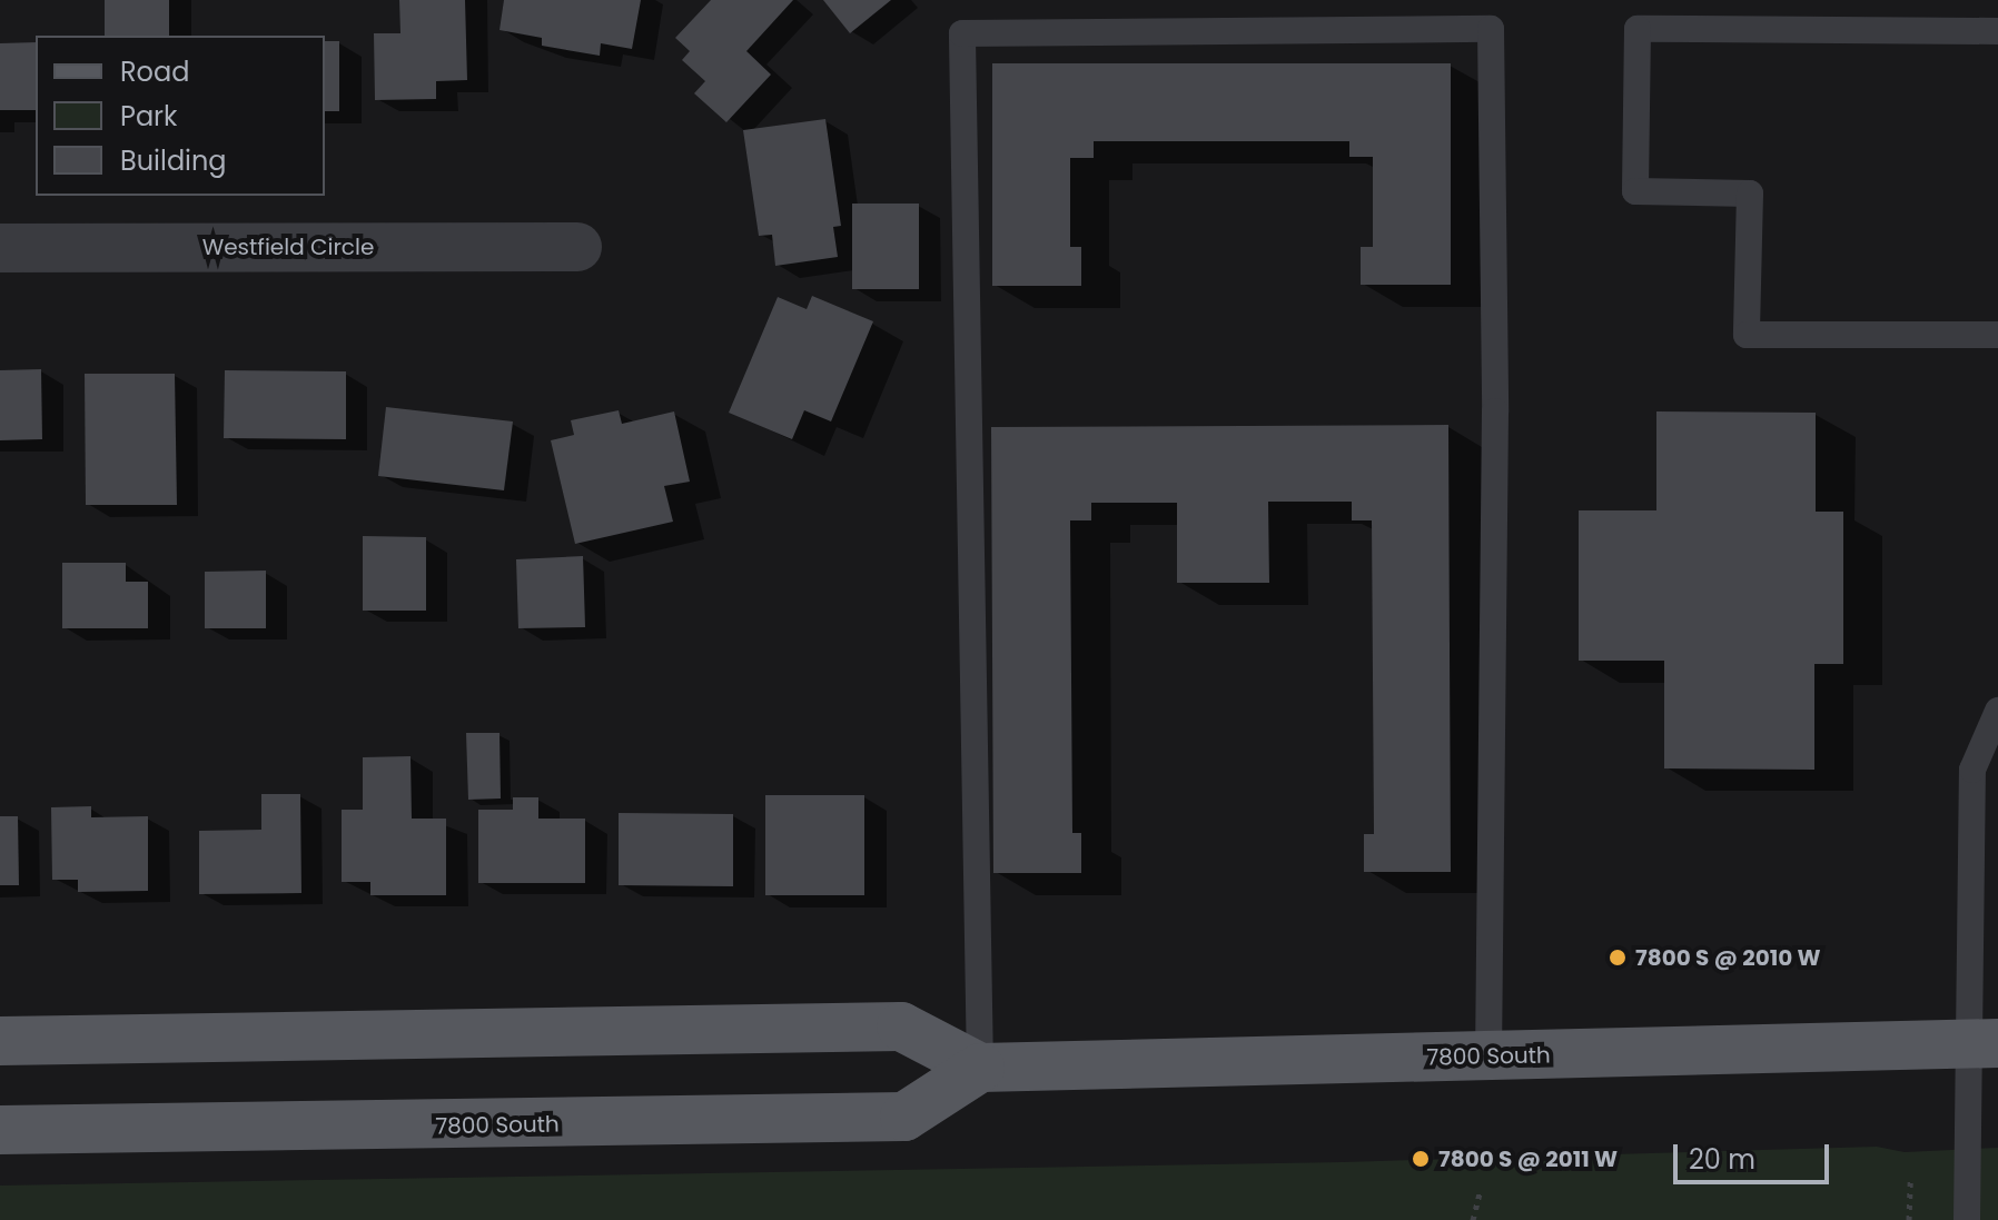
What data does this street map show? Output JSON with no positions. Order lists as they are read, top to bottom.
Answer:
{
  "streets": {
    "main road": ["7800 South"],
    "street": ["Westfield Circle"]
  },
  "places": ["7800 S @ 2010 W", "7800 S @ 2011 W"],
  "legend": ["Road", "Park", "Building"],
  "scale_bar": "20 m"
}
